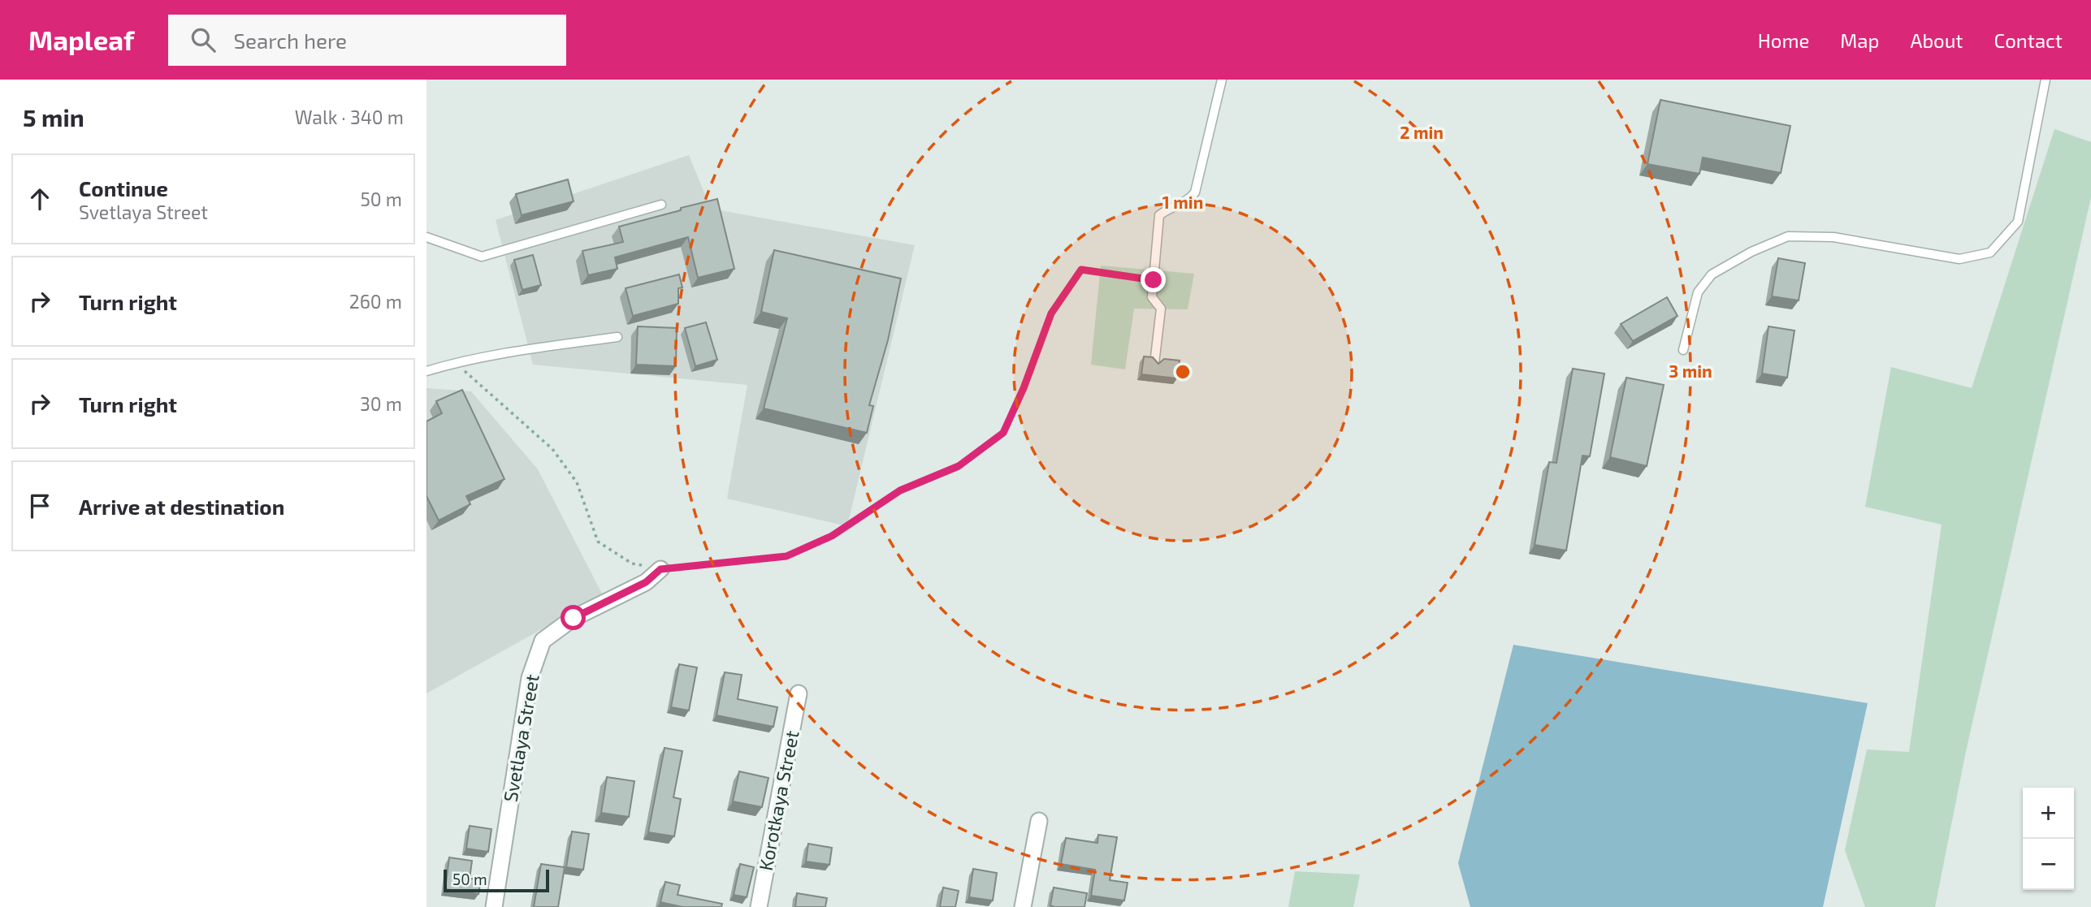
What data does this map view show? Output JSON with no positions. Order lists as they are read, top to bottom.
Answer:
{
  "streets": {
    "street": ["Svetlaya Street", "Korotkaya Street"]
  },
  "scale_bar": "50 m",
  "page": {
    "header": "Mapleaf",
    "search": "Search here",
    "nav": [
      "Home",
      "Map",
      "About",
      "Contact"
    ],
    "heading": ["5 min", "Walk · 340 m"],
    "list": [
      ["Continue", "Svetlaya Street", "50 m"],
      ["Turn right", "260 m"],
      ["Turn right", "30 m"],
      "Arrive at destination"
    ],
    "map_buttons": ["+", "−"],
    "scale": "50 m"
  },
  "rings": ["2 min", "1 min", "3 min"]
}
